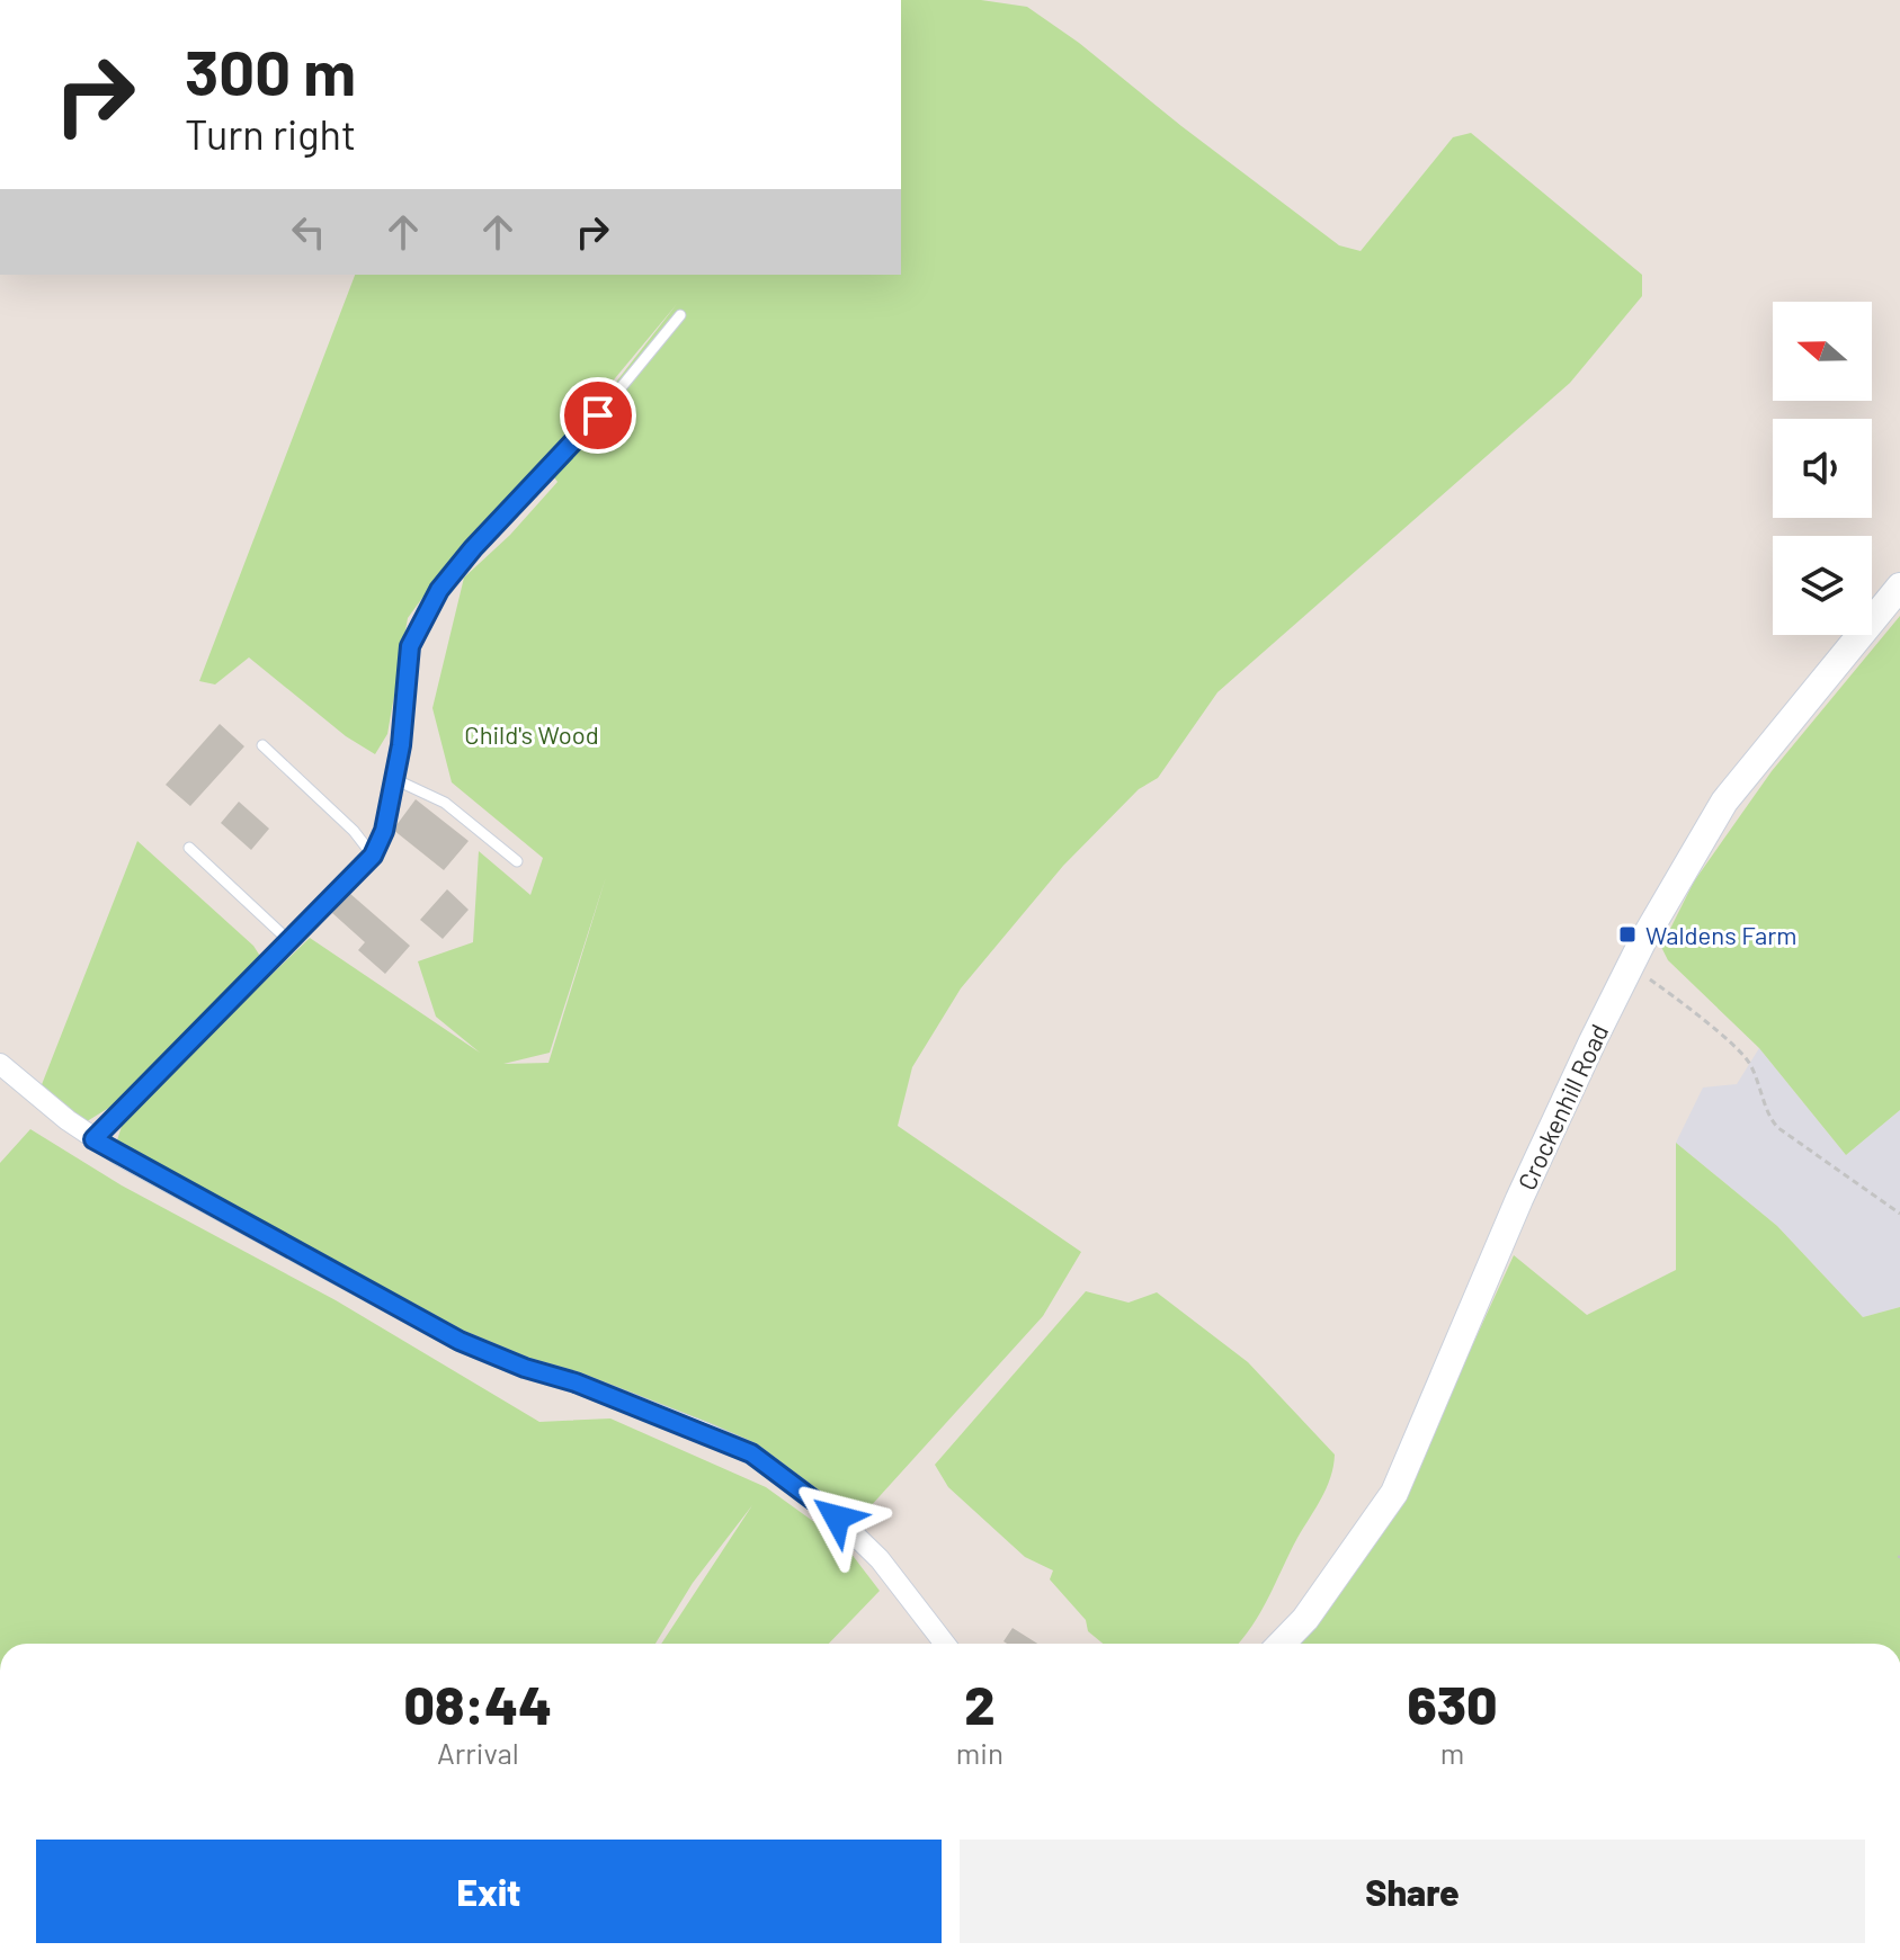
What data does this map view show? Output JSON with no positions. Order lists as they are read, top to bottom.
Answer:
{
  "streets": {
    "main road": ["Crockenhill Road"]
  },
  "parks": ["Child's Wood"],
  "places": {
    "transit": ["Waldens Farm"]
  },
  "north": "left",
  "page": {
    "turn": ["300 m", "Turn right"],
    "eta": [
      "08:44",
      "Arrival",
      "2",
      "min",
      "630",
      "m"
    ],
    "buttons": ["Exit", "Share"]
  }
}
